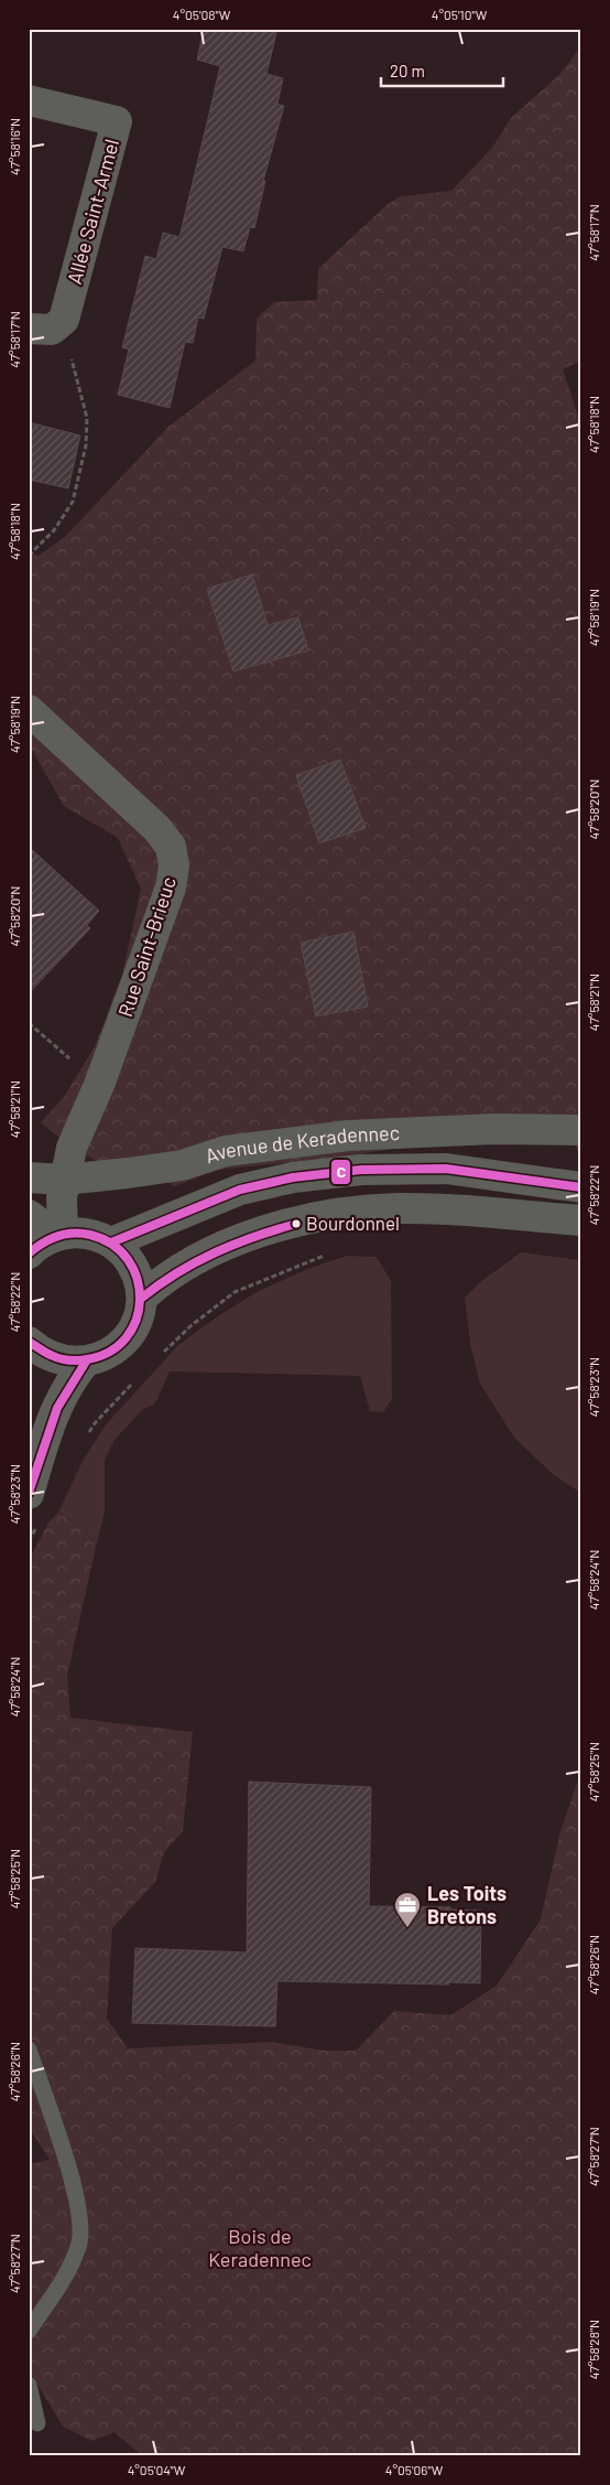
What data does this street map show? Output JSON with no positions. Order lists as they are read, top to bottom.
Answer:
{
  "streets": {
    "street": ["Allée Saint-Armel", "Rue Saint-Brieuc", "Avenue de Keradennec"]
  },
  "crossings": [
    ["Rue Saint-Brieuc", "Avenue de Keradennec"]
  ],
  "parks": ["Bois de Keradennec"],
  "places": {
    "other": ["Bourdonnel"],
    "office": ["Les Toits Bretons"]
  },
  "lines": ["transit line C"],
  "scale_bar": "20 m",
  "coordinates": [
    "4°05'08\"W",
    "4°05'10\"W",
    "47°58'16\"N",
    "47°58'17\"N",
    "47°58'18\"N",
    "47°58'19\"N",
    "47°58'20\"N",
    "47°58'21\"N",
    "47°58'22\"N",
    "47°58'23\"N",
    "47°58'24\"N",
    "47°58'25\"N",
    "47°58'26\"N",
    "47°58'27\"N",
    "47°58'28\"N",
    "4°05'04\"W",
    "4°05'06\"W"
  ]
}
